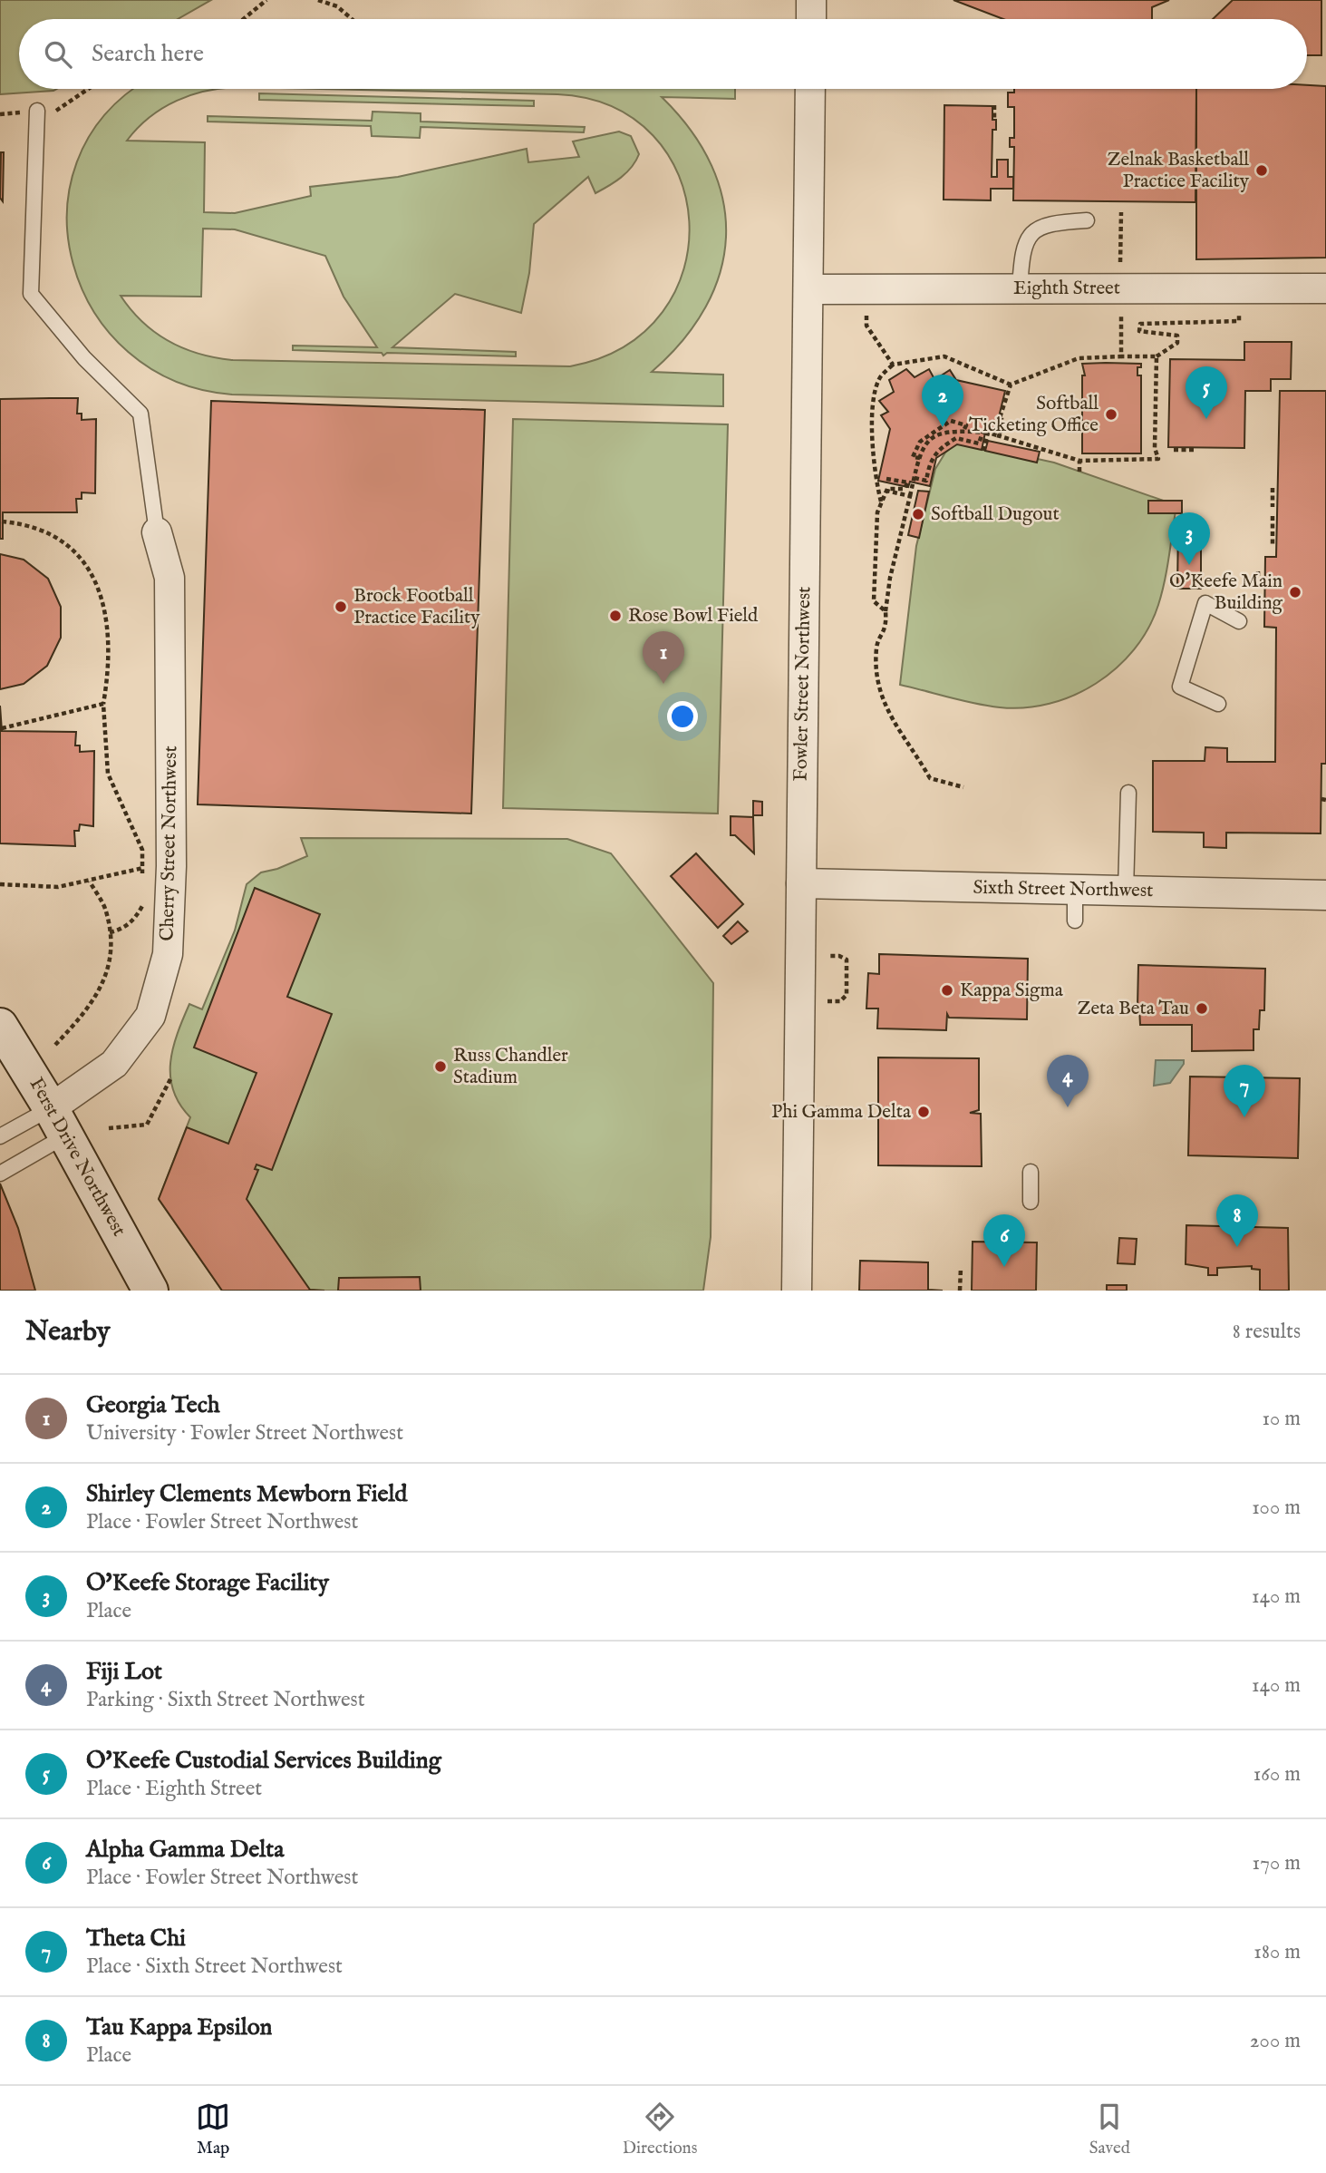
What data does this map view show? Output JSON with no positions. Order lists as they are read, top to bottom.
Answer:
{
  "streets": {
    "street": [
      "Eighth Street",
      "Fowler Street Northwest",
      "Cherry Street Northwest",
      "Sixth Street Northwest",
      "Ferst Drive Northwest"
    ]
  },
  "crossings": [
    ["Eighth Street", "Fowler Street Northwest"],
    ["Fowler Street Northwest", "Sixth Street Northwest"],
    ["Cherry Street Northwest", "Ferst Drive Northwest"]
  ],
  "places": [
    "Zelnak Basketball Practice Facility",
    "Softball Ticketing Office",
    "Softball Dugout",
    "O'Keefe Main Building",
    "Brock Football Practice Facility",
    "Rose Bowl Field",
    "Kappa Sigma",
    "Zeta Beta Tau",
    "Russ Chandler Stadium",
    "Phi Gamma Delta"
  ],
  "page": {
    "search": "Search here",
    "pins": [
      "5",
      "2",
      "3",
      "1",
      "4",
      "7",
      "8",
      "6"
    ],
    "heading": ["Nearby", "8 results"],
    "list": [
      {
        "mark": "1",
        "name": "Georgia Tech",
        "note": "University · Fowler Street Northwest",
        "value": "10 m"
      },
      {
        "mark": "2",
        "name": "Shirley Clements Mewborn Field",
        "note": "Place · Fowler Street Northwest",
        "value": "100 m"
      },
      {
        "mark": "3",
        "name": "O'Keefe Storage Facility",
        "note": "Place",
        "value": "140 m"
      },
      {
        "mark": "4",
        "name": "Fiji Lot",
        "note": "Parking · Sixth Street Northwest",
        "value": "140 m"
      },
      {
        "mark": "5",
        "name": "O'Keefe Custodial Services Building",
        "note": "Place · Eighth Street",
        "value": "160 m"
      },
      {
        "mark": "6",
        "name": "Alpha Gamma Delta",
        "note": "Place · Fowler Street Northwest",
        "value": "170 m"
      },
      {
        "mark": "7",
        "name": "Theta Chi",
        "note": "Place · Sixth Street Northwest",
        "value": "180 m"
      },
      {
        "mark": "8",
        "name": "Tau Kappa Epsilon",
        "note": "Place",
        "value": "200 m"
      }
    ],
    "nav": ["Map", "Directions", "Saved"]
  }
}
